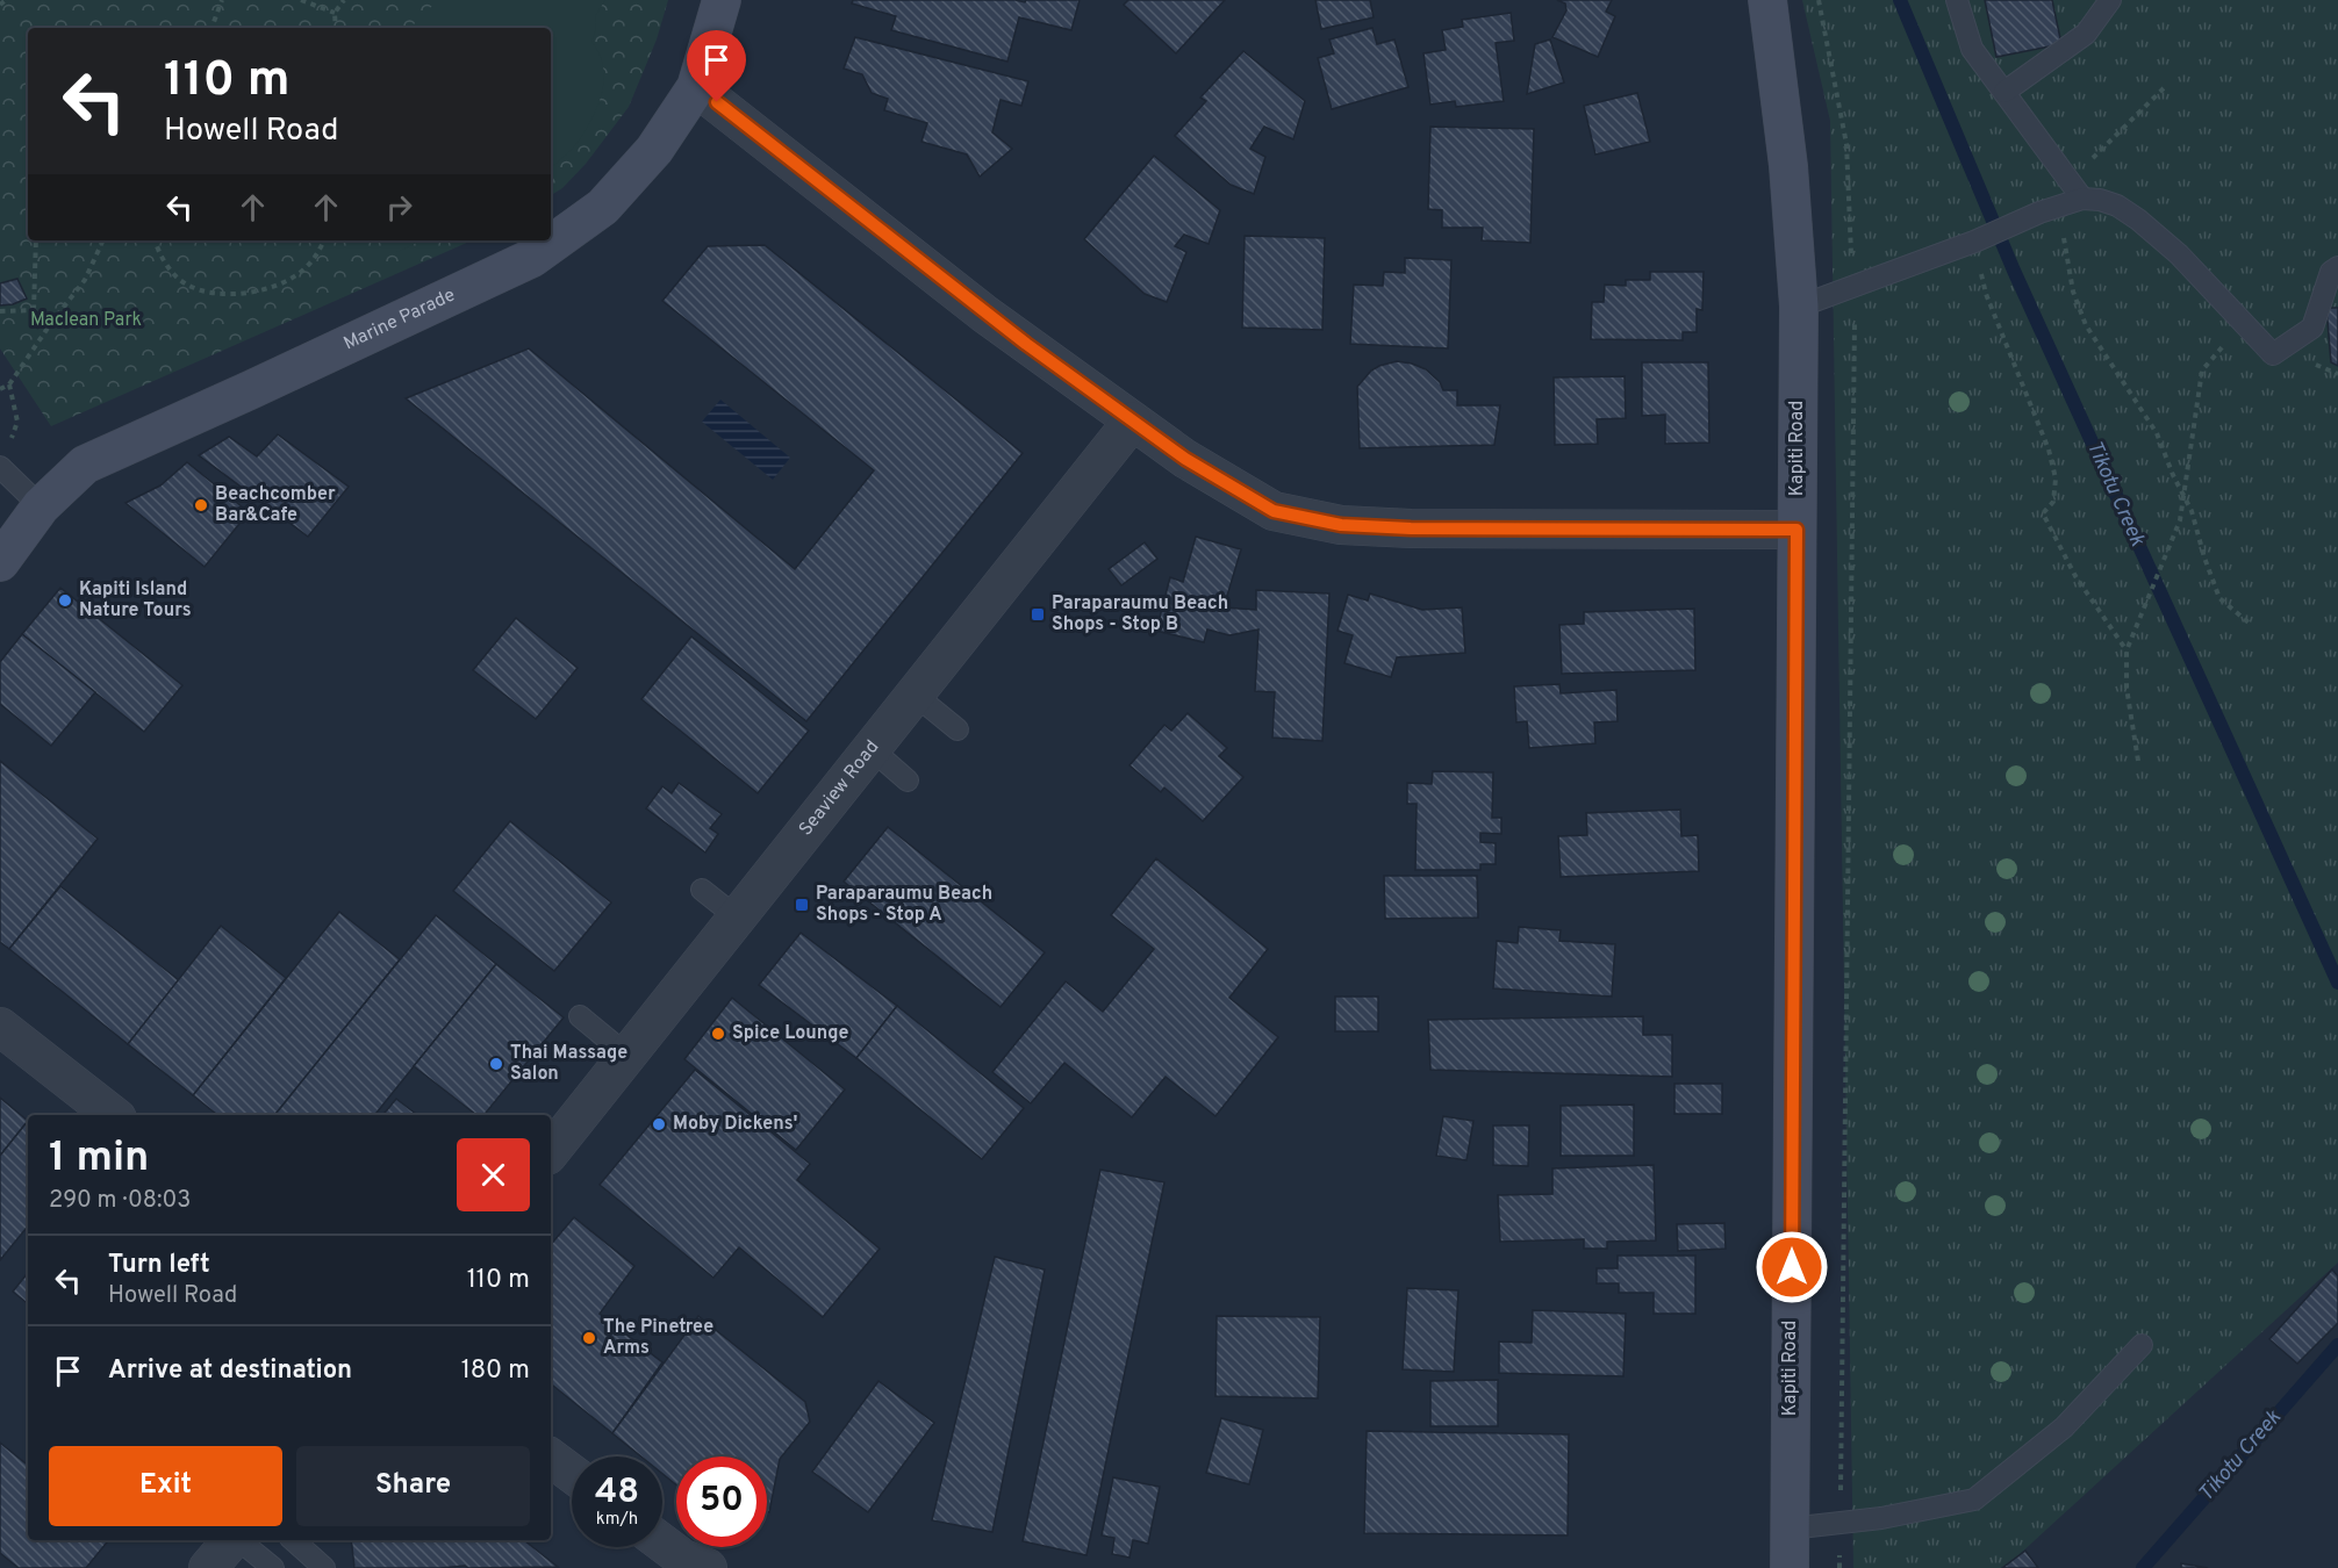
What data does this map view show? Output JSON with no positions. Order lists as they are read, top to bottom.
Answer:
{
  "streets": {
    "main road": ["Marine Parade", "Kapiti Road"],
    "street": ["Seaview Road"]
  },
  "water": ["Tikotu Creek"],
  "parks": ["Maclean Park"],
  "places": {
    "other": [
      "Beachcomber Bar&Cafe",
      "Kapiti Island Nature Tours",
      "Spice Lounge",
      "Thai Massage Salon",
      "Moby Dickens'",
      "The Pinetree Arms"
    ],
    "transit": ["Paraparaumu Beach Shops - Stop B", "Paraparaumu Beach Shops - Stop A"]
  },
  "page": {
    "turn": ["110 m", "Howell Road"],
    "heading": ["1 min", "290 m · 08:03"],
    "list": [
      {
        "name": "Turn left",
        "note": "Howell Road",
        "value": "110 m"
      },
      {
        "name": "Arrive at destination",
        "value": "180 m"
      }
    ],
    "buttons": ["Exit", "Share"],
    "speed": "48 km/h",
    "limit": "50"
  }
}
